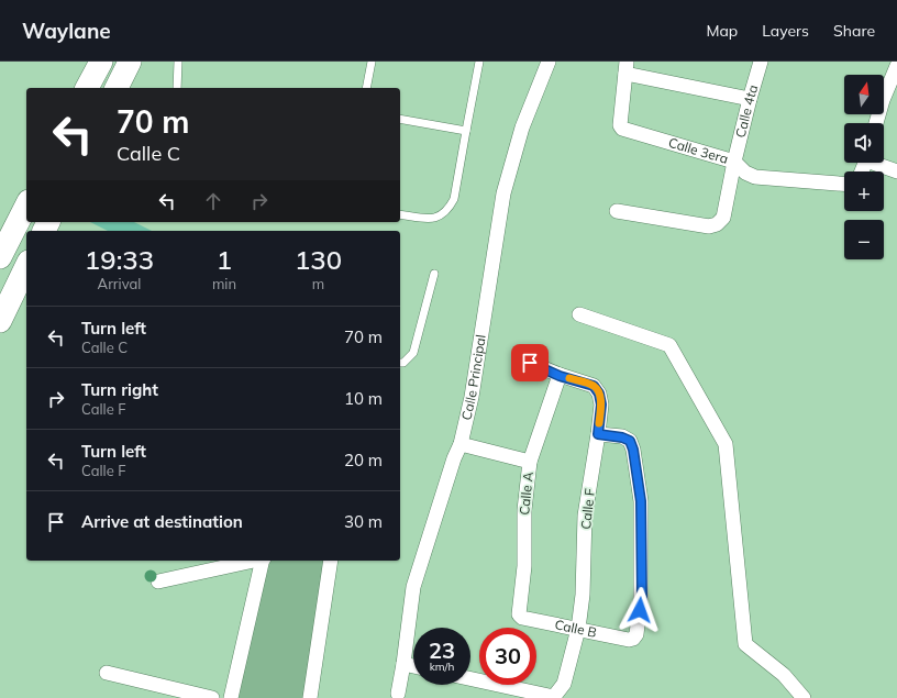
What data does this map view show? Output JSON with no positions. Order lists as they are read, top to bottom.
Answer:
{
  "streets": {
    "street": [
      "Calle 4ta",
      "Calle 3era",
      "Calle Principal",
      "Calle A",
      "Calle F",
      "Calle B"
    ]
  },
  "crossings": [
    ["Calle 4ta", "Calle 3era"],
    ["Calle A", "Calle F"],
    ["Calle A", "Calle B"],
    ["Calle F", "Calle B"]
  ],
  "north": "top",
  "page": {
    "header": "Waylane",
    "nav": ["Map", "Layers", "Share"],
    "map_buttons": ["+", "−"],
    "turn": ["70 m", "Calle C"],
    "eta": [
      "19:33",
      "Arrival",
      "1",
      "min",
      "130",
      "m"
    ],
    "list": [
      {
        "name": "Turn left",
        "note": "Calle C",
        "value": "70 m"
      },
      {
        "name": "Turn right",
        "note": "Calle F",
        "value": "10 m"
      },
      {
        "name": "Turn left",
        "note": "Calle F",
        "value": "20 m"
      },
      {
        "name": "Arrive at destination",
        "value": "30 m"
      }
    ],
    "speed": "23 km/h",
    "limit": "30"
  }
}
